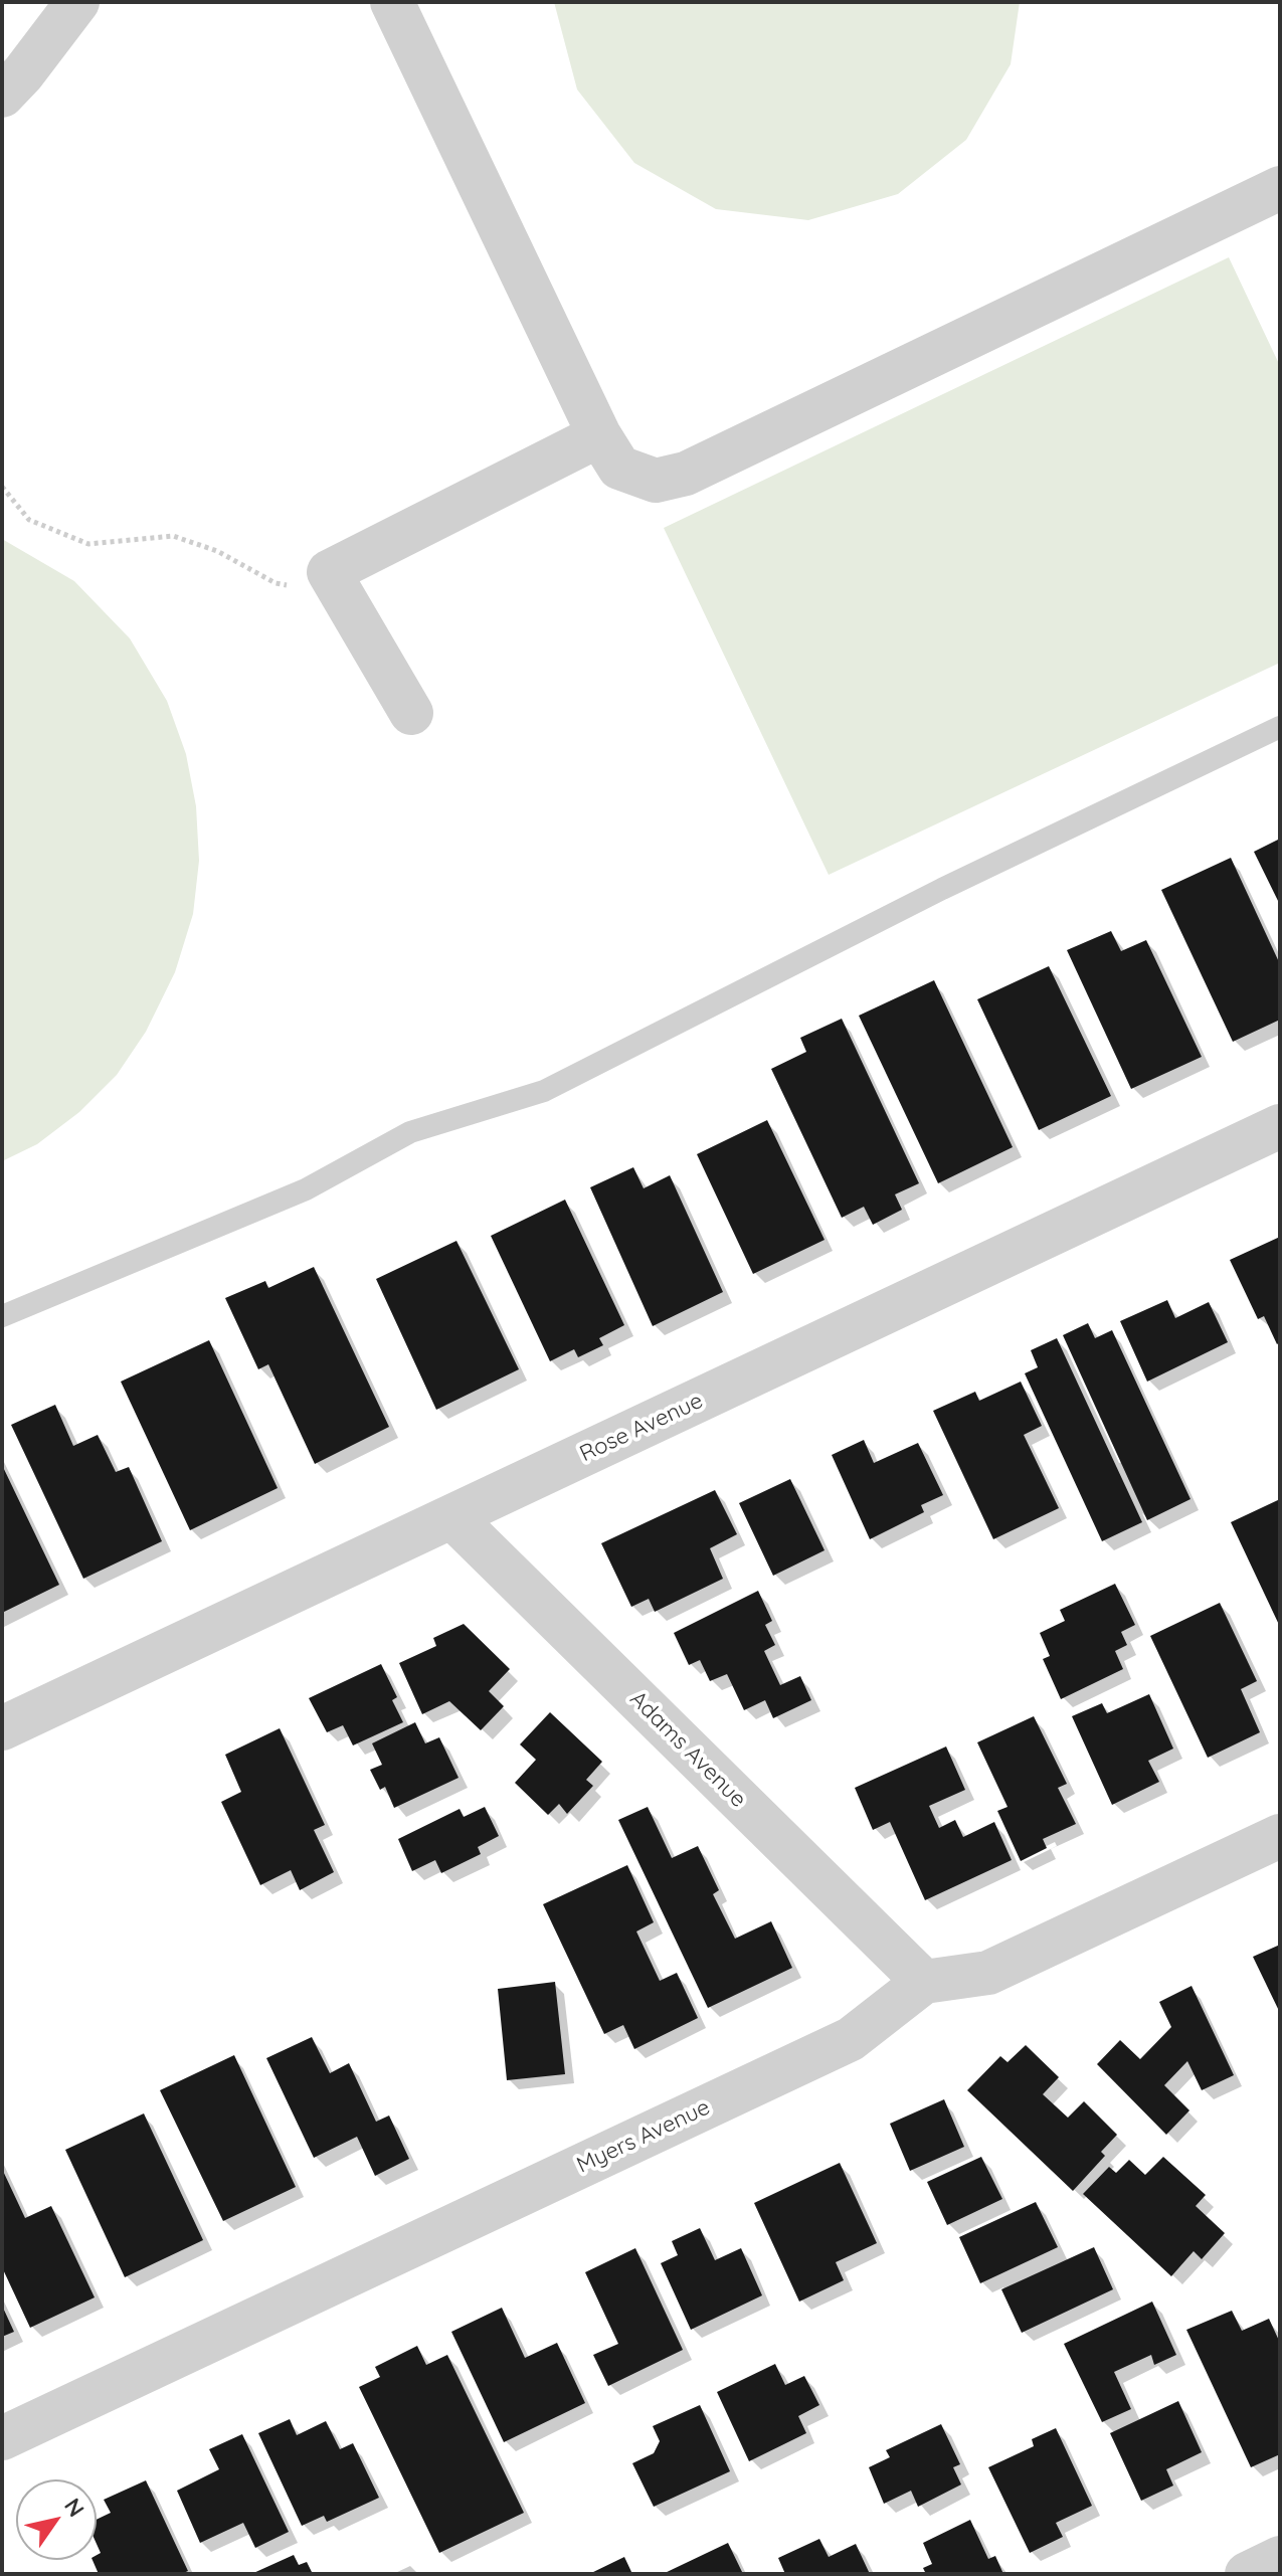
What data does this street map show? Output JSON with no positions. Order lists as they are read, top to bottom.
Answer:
{
  "streets": {
    "street": ["Rose Avenue", "Adams Avenue", "Myers Avenue"]
  },
  "crossings": [
    ["Rose Avenue", "Adams Avenue"],
    ["Adams Avenue", "Myers Avenue"]
  ],
  "north": "top right"
}
